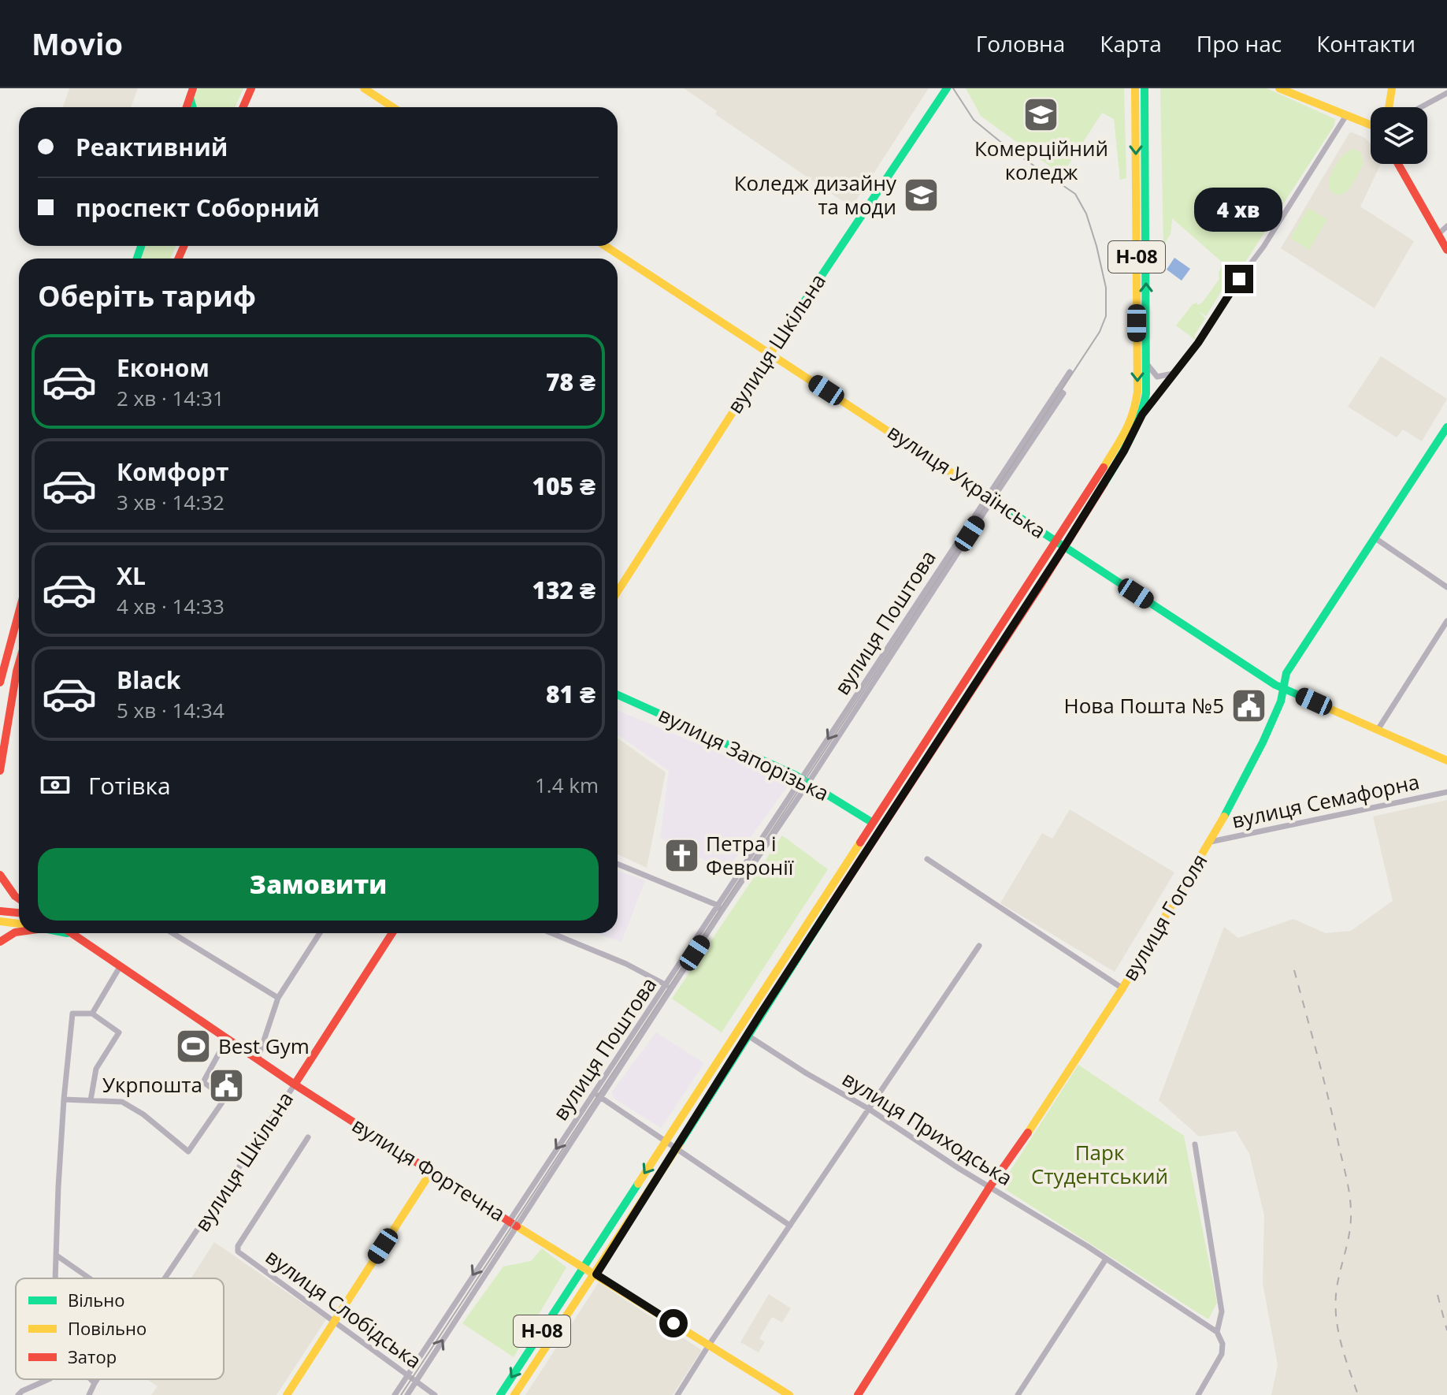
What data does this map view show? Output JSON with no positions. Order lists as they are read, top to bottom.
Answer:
{
  "streets": {
    "main road": [
      "Н-08",
      "вулиця Шкільна",
      "вулиця Українська",
      "вулиця Запорізька",
      "вулиця Гоголя",
      "вулиця Фортечна"
    ],
    "street": [
      "вулиця Поштова",
      "вулиця Семафорна",
      "вулиця Приходська",
      "вулиця Слобідська"
    ]
  },
  "crossings": [
    ["Н-08", "вулиця Українська"],
    ["Н-08", "вулиця Запорізька"],
    ["Н-08", "вулиця Приходська"],
    ["Н-08", "вулиця Фортечна"],
    ["вулиця Шкільна", "вулиця Українська"],
    ["вулиця Шкільна", "вулиця Фортечна"],
    ["вулиця Українська", "вулиця Поштова"],
    ["вулиця Українська", "вулиця Гоголя"],
    ["вулиця Поштова", "вулиця Запорізька"],
    ["вулиця Поштова", "вулиця Фортечна"],
    ["вулиця Поштова", "вулиця Слобідська"],
    ["вулиця Семафорна", "вулиця Гоголя"],
    ["вулиця Гоголя", "вулиця Приходська"]
  ],
  "parks": ["Парк Студентський"],
  "places": {
    "school or university": ["Комерційний коледж", "Коледж дизайну та моди"],
    "public building": ["Нова Пошта №5", "Укрпошта"],
    "church": ["Петра і Февронії"],
    "sports": ["Best Gym"]
  },
  "legend": ["Вільно", "Повільно", "Затор"],
  "page": {
    "header": "Movio",
    "nav": [
      "Головна",
      "Карта",
      "Про нас",
      "Контакти"
    ],
    "banner": ["Реактивний", "проспект Соборний"],
    "bubble": "4 хв",
    "heading": "Оберіть тариф",
    "list": [
      {
        "name": "Економ",
        "note": "2 хв · 14:31",
        "value": "78 ₴"
      },
      {
        "name": "Комфорт",
        "note": "3 хв · 14:32",
        "value": "105 ₴"
      },
      {
        "name": "XL",
        "note": "4 хв · 14:33",
        "value": "132 ₴"
      },
      {
        "name": "Black",
        "note": "5 хв · 14:34",
        "value": "81 ₴"
      }
    ],
    "pay": ["Готівка", "1.4 km"],
    "buttons": "Замовити"
  }
}
